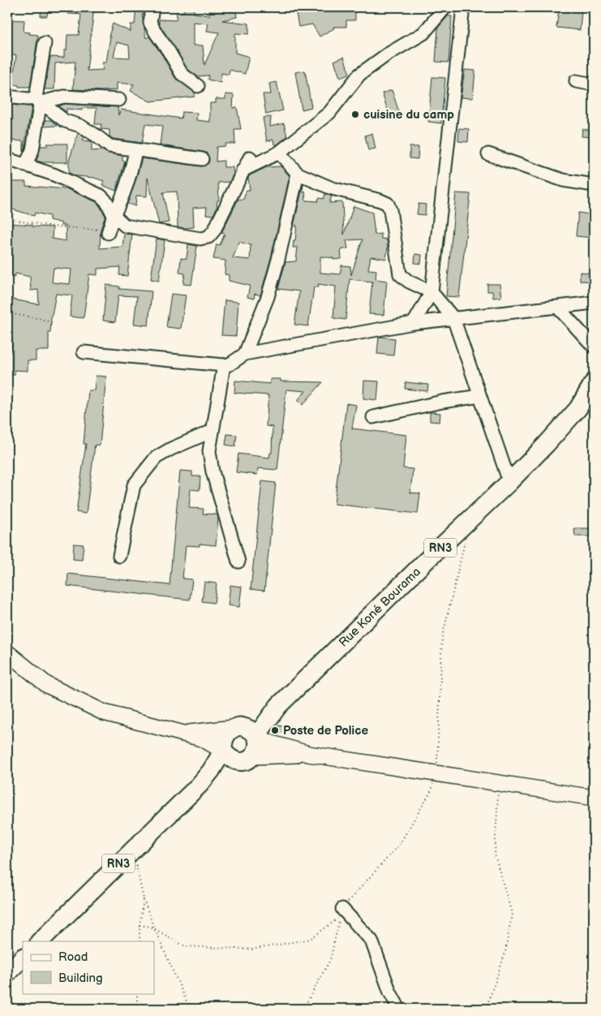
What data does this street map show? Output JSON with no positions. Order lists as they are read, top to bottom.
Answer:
{
  "streets": {
    "highway": ["RN3", "Rue Koné Bourama"]
  },
  "crossings": [
    ["RN3", "Rue Koné Bourama"]
  ],
  "places": ["cuisine du camp", "Poste de Police"],
  "legend": ["Road", "Building"]
}
